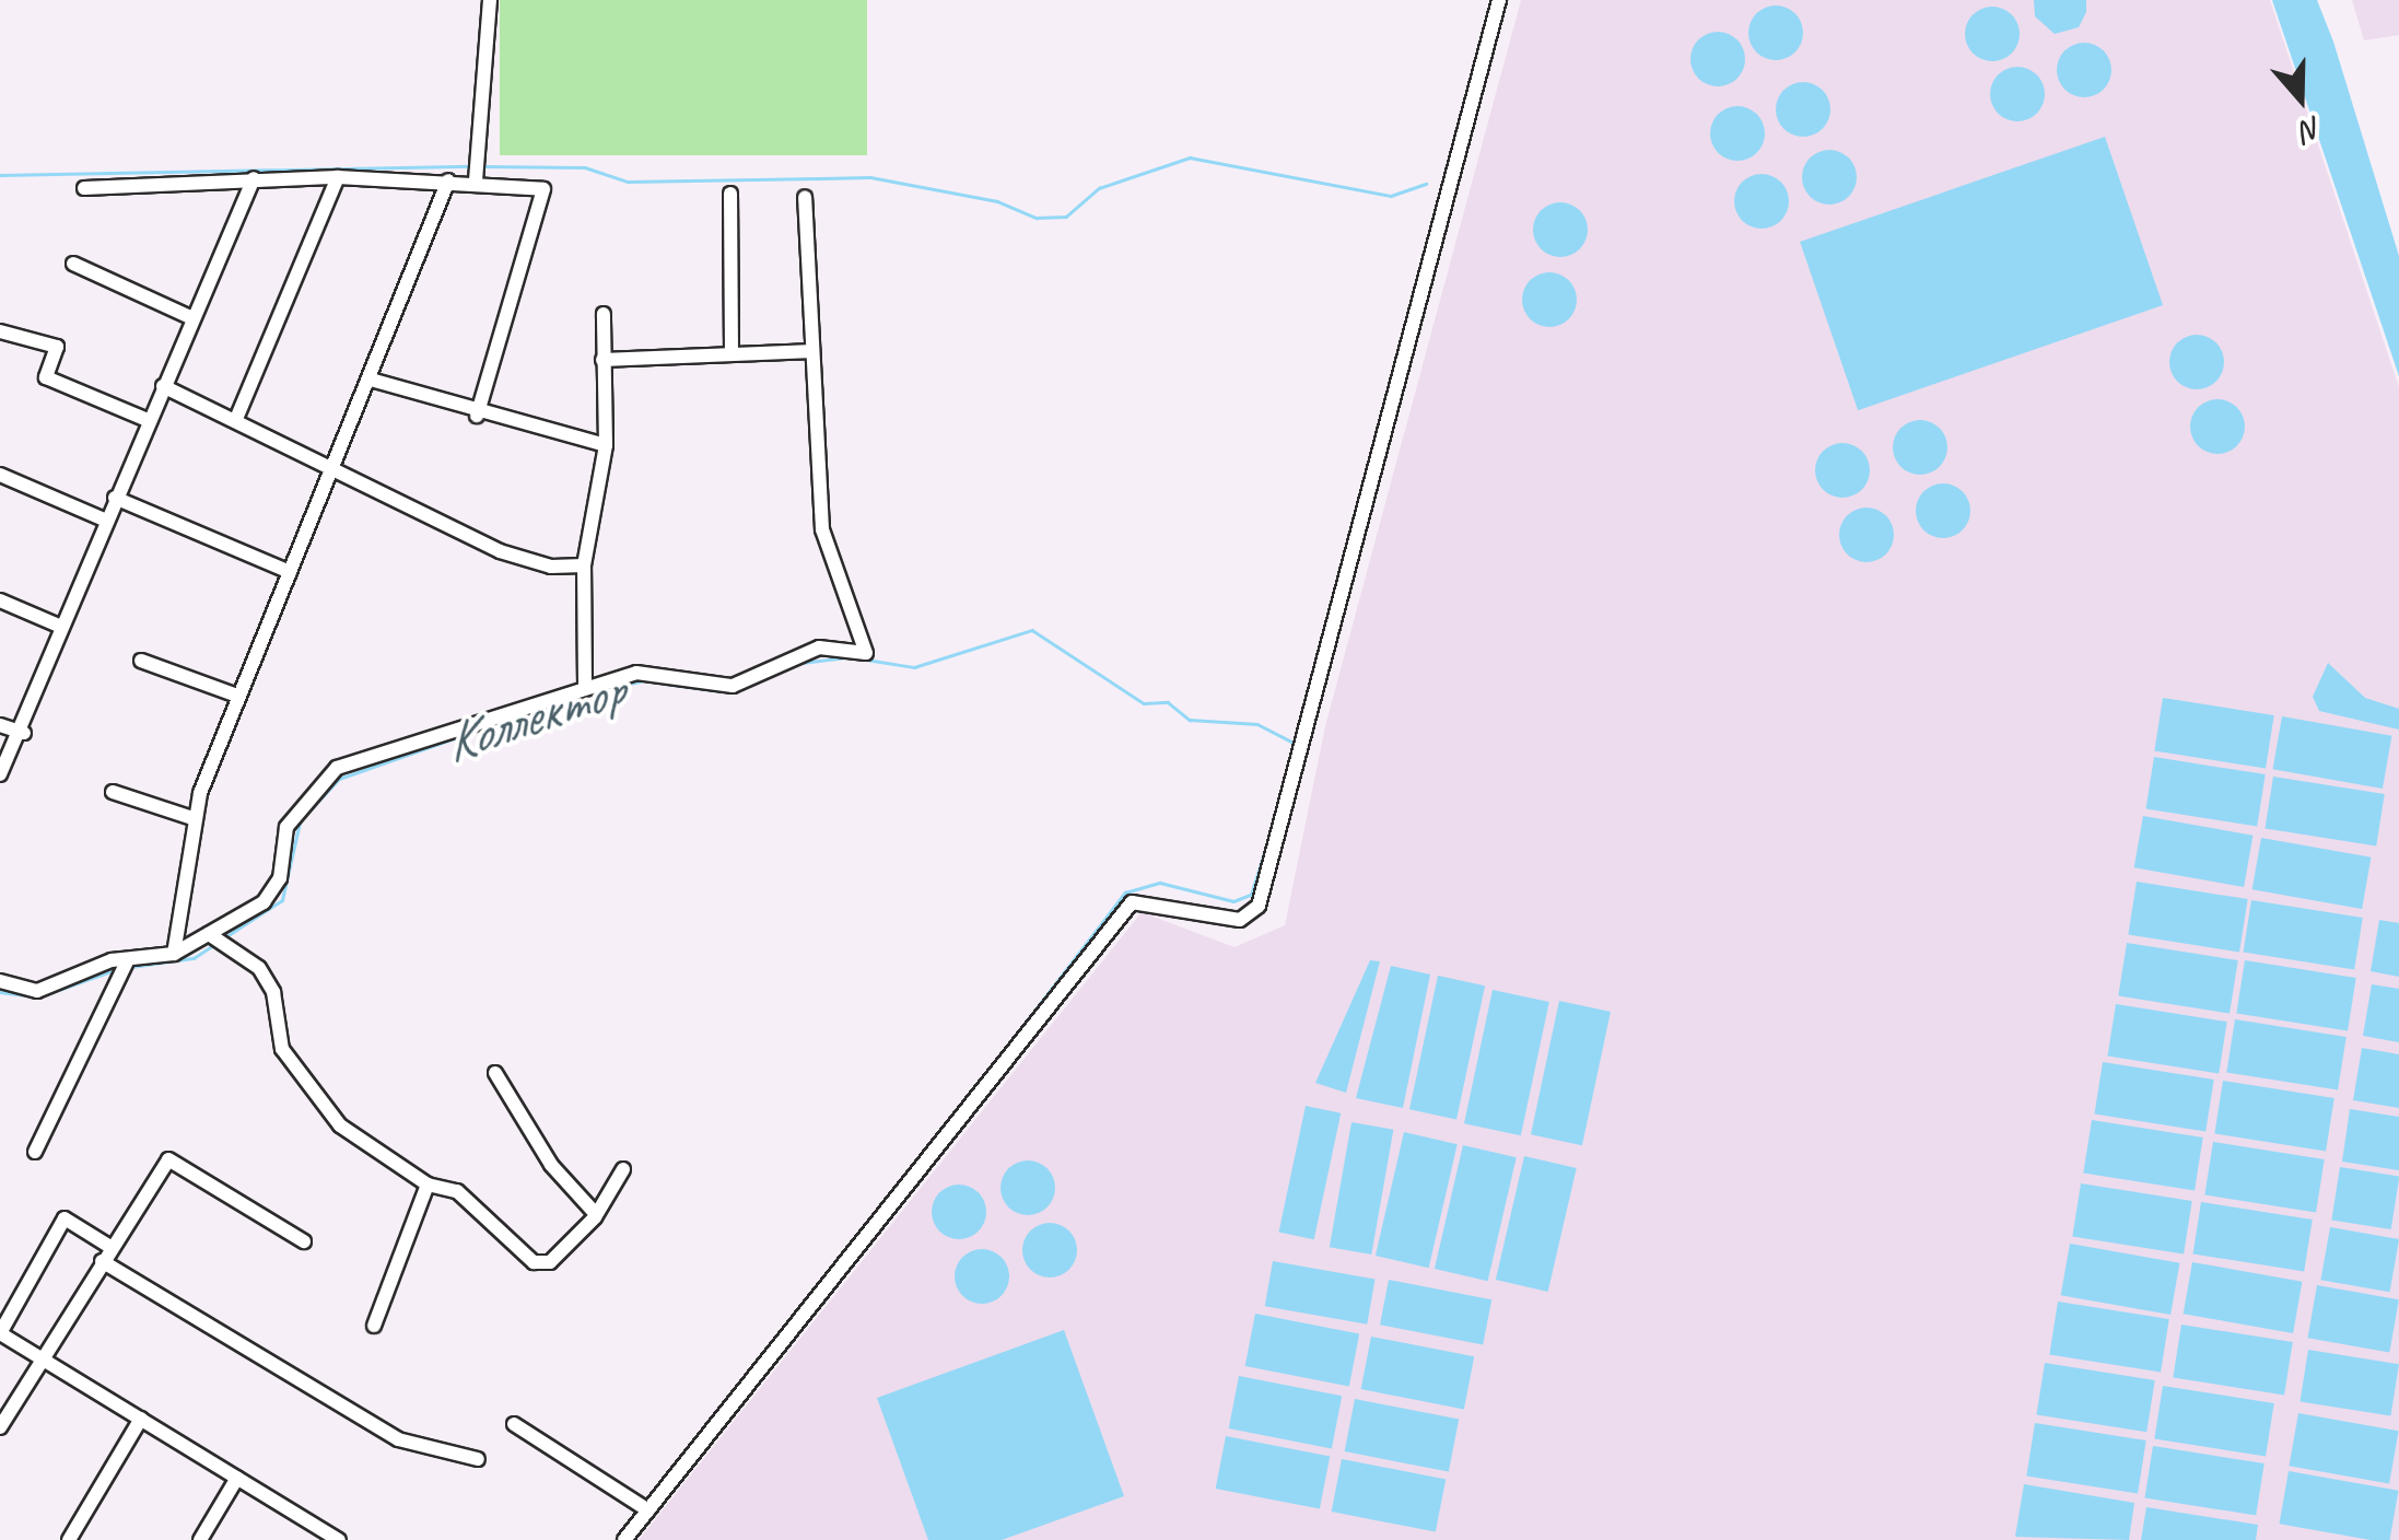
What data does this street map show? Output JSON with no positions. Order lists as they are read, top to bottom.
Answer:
{
  "water": ["Коллектор"],
  "north": "bottom"
}
